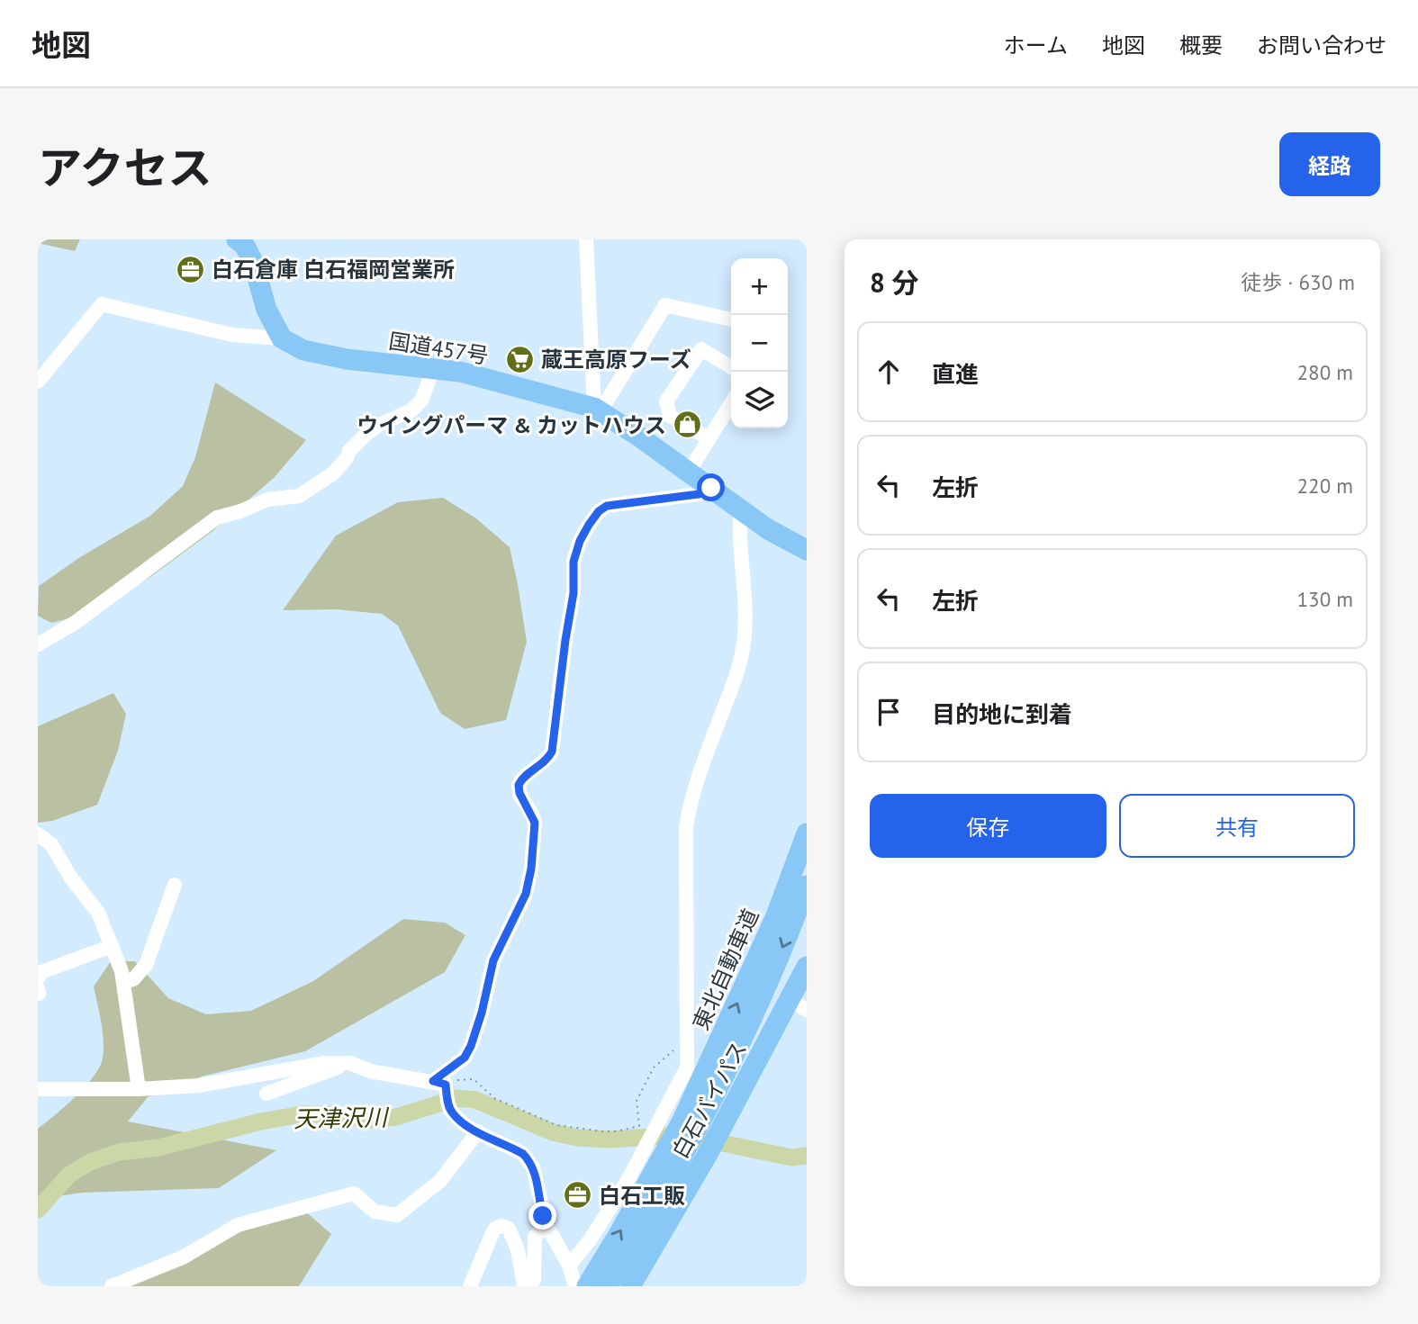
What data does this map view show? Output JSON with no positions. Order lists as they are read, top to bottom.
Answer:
{
  "streets": {
    "highway": ["国道457号", "東北自動車道", "白石バイパス"]
  },
  "water": ["天津沢川"],
  "places": {
    "office": ["白石倉庫 白石福岡営業所", "白石工販"],
    "supermarket": ["蔵王高原フーズ"],
    "shop": ["ウイングパーマ & カットハウス"]
  },
  "page": {
    "header": "地図",
    "nav": [
      "ホーム",
      "地図",
      "概要",
      "お問い合わせ"
    ],
    "title": "アクセス",
    "buttons": [
      "経路",
      ["保存", "共有"]
    ],
    "heading": ["8 分", "徒歩 · 630 m"],
    "map_buttons": ["+", "−"],
    "list": [
      ["直進", "280 m"],
      ["左折", "220 m"],
      ["左折", "130 m"],
      "目的地に到着"
    ]
  }
}
